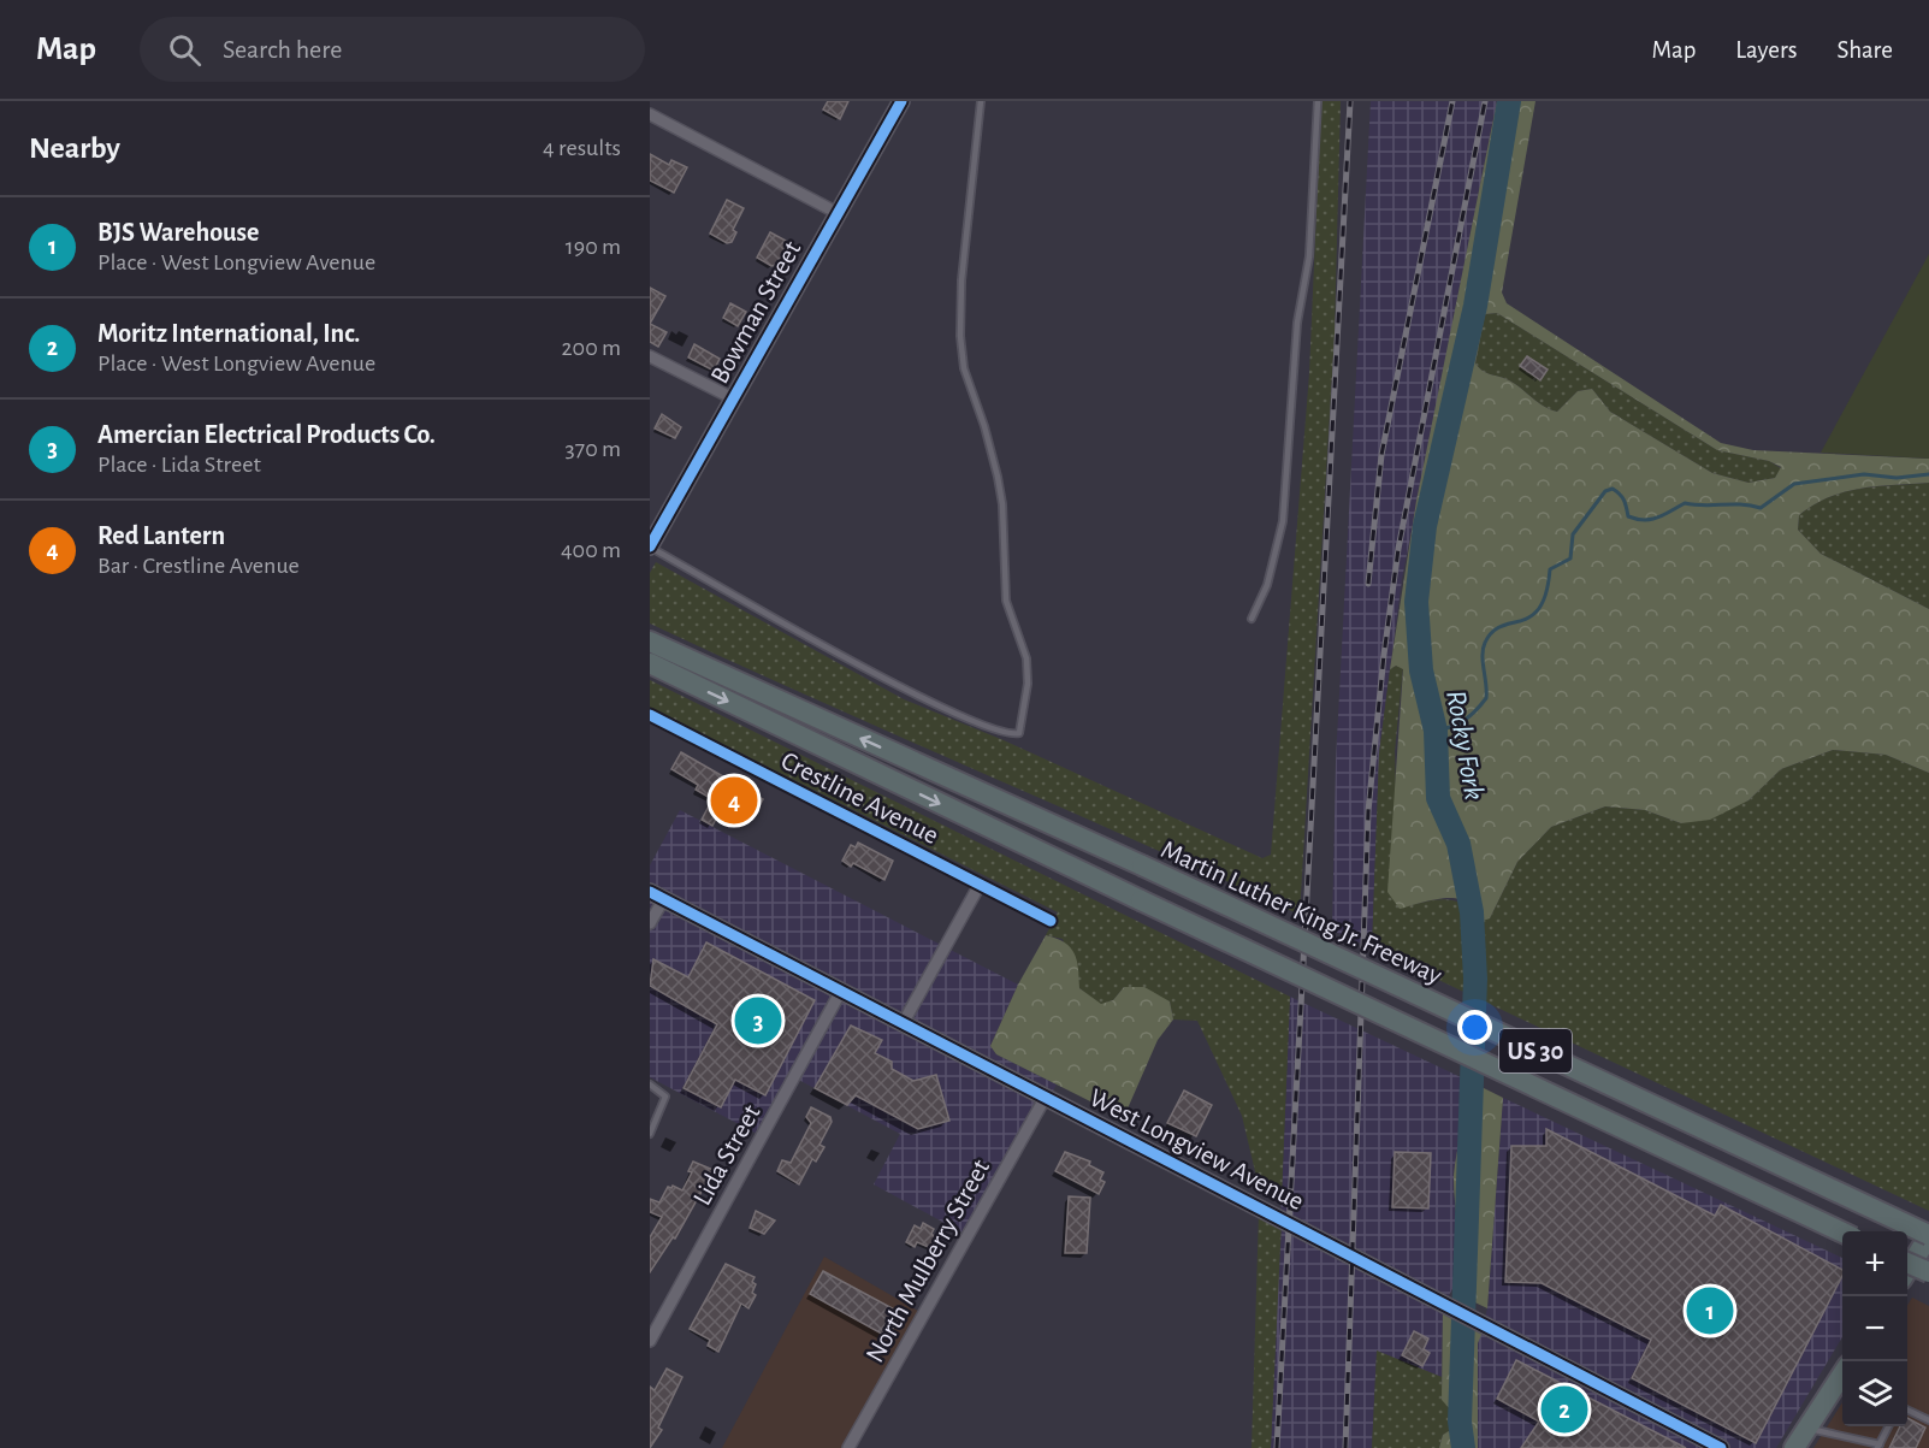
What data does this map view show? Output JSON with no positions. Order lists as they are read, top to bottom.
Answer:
{
  "streets": {
    "highway": ["Martin Luther King Jr. Freeway", "US 30"],
    "street": [
      "Bowman Street",
      "Crestline Avenue",
      "West Longview Avenue",
      "Lida Street",
      "North Mulberry Street"
    ]
  },
  "crossings": [
    ["West Longview Avenue", "Lida Street"],
    ["West Longview Avenue", "North Mulberry Street"]
  ],
  "water": ["Rocky Fork"],
  "page": {
    "header": "Map",
    "search": "Search here",
    "nav": ["Map", "Layers", "Share"],
    "heading": ["Nearby", "4 results"],
    "list": [
      {
        "mark": "1",
        "name": "BJS Warehouse",
        "note": "Place · West Longview Avenue",
        "value": "190 m"
      },
      {
        "mark": "2",
        "name": "Moritz International, Inc.",
        "note": "Place · West Longview Avenue",
        "value": "200 m"
      },
      {
        "mark": "3",
        "name": "Amercian Electrical Products Co.",
        "note": "Place · Lida Street",
        "value": "370 m"
      },
      {
        "mark": "4",
        "name": "Red Lantern",
        "note": "Bar · Crestline Avenue",
        "value": "400 m"
      }
    ],
    "pins": [
      "4",
      "3",
      "1",
      "2"
    ],
    "map_buttons": ["+", "−"]
  }
}
